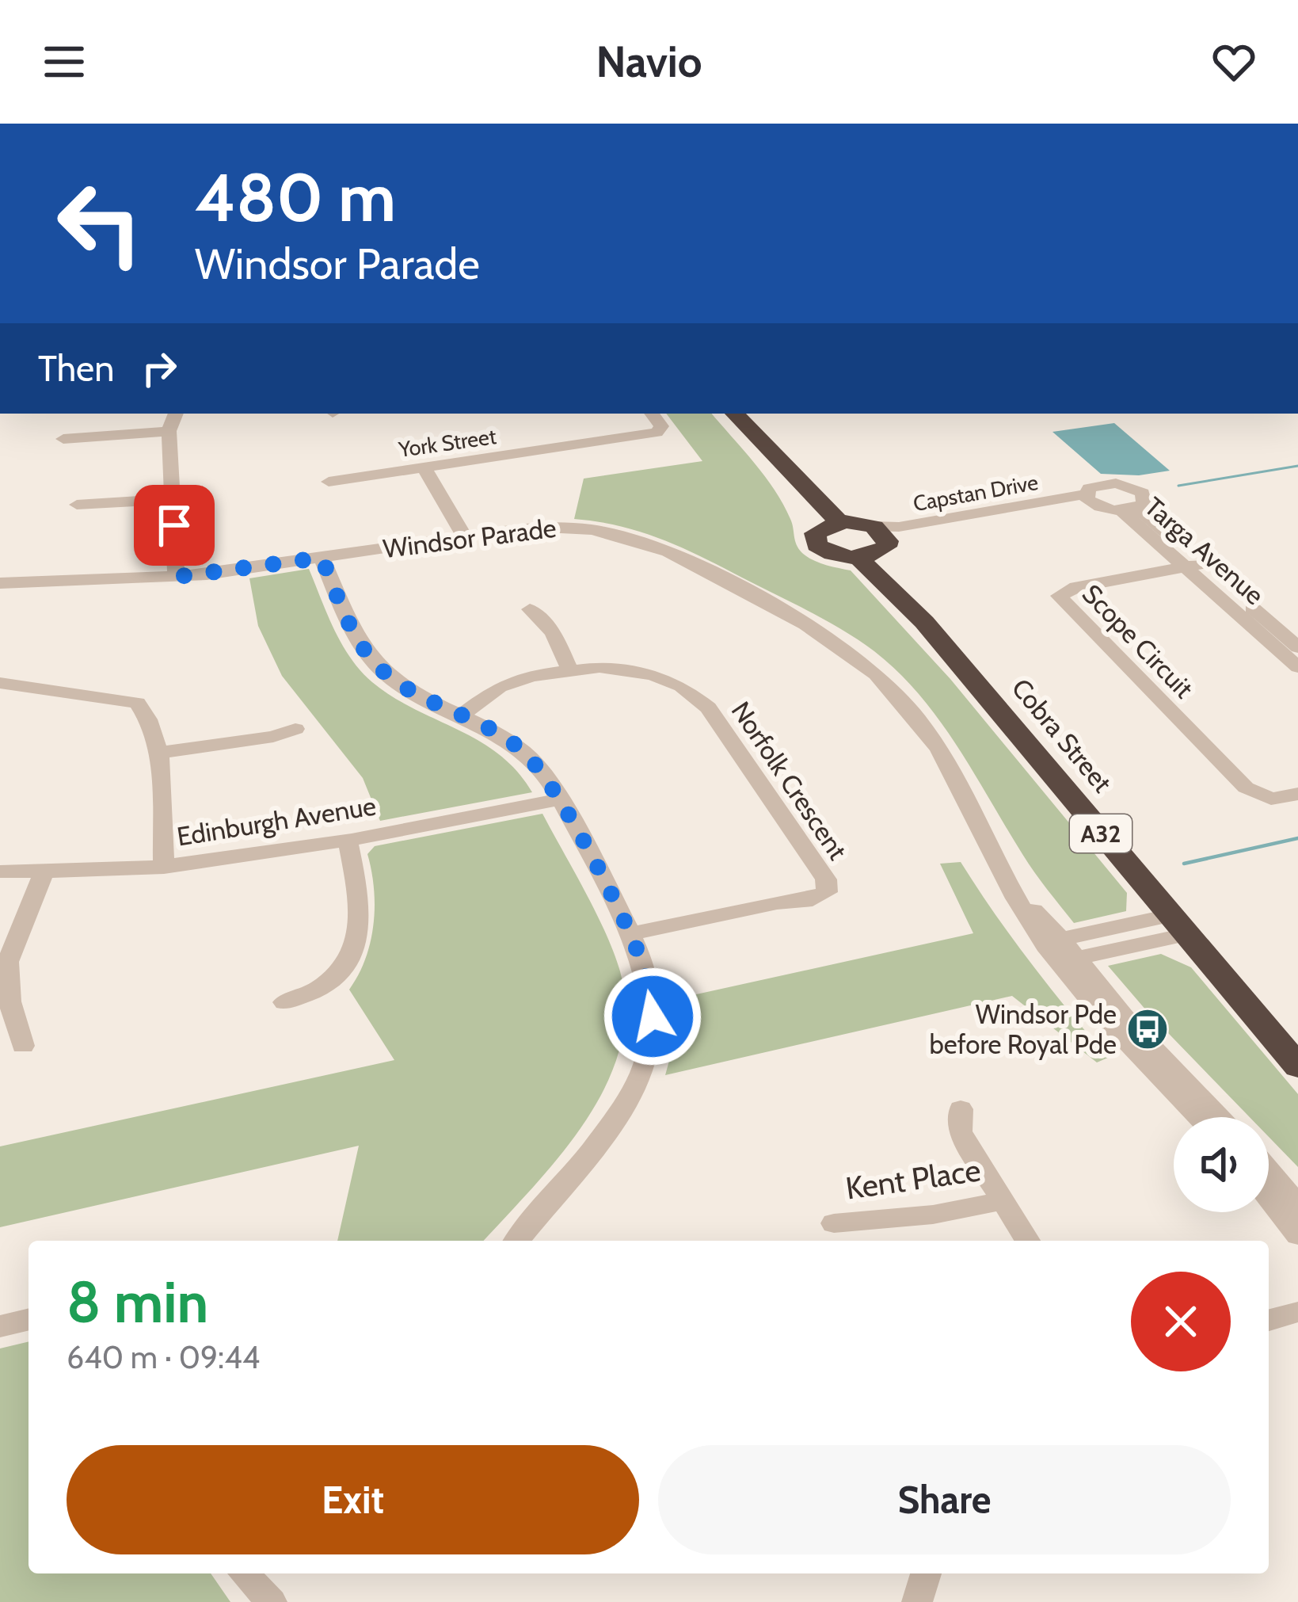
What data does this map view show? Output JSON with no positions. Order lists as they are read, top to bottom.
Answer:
{
  "streets": {
    "highway": ["Cobra Street", "A32"],
    "street": [
      "York Street",
      "Capstan Drive",
      "Windsor Parade",
      "Targa Avenue",
      "Scope Circuit",
      "Norfolk Crescent",
      "Edinburgh Avenue",
      "Kent Place"
    ]
  },
  "crossings": [
    ["Capstan Drive", "Targa Avenue"],
    ["Capstan Drive", "Cobra Street"],
    ["Capstan Drive", "A32"],
    ["Targa Avenue", "Scope Circuit"],
    ["Cobra Street", "A32"]
  ],
  "places": {
    "bus stop": ["Windsor Pde before Royal Pde"]
  },
  "page": {
    "header": "Navio",
    "turn": ["480 m", "Windsor Parade"],
    "then": "Then",
    "heading": ["8 min", "640 m · 09:44"],
    "buttons": ["Exit", "Share"]
  }
}
